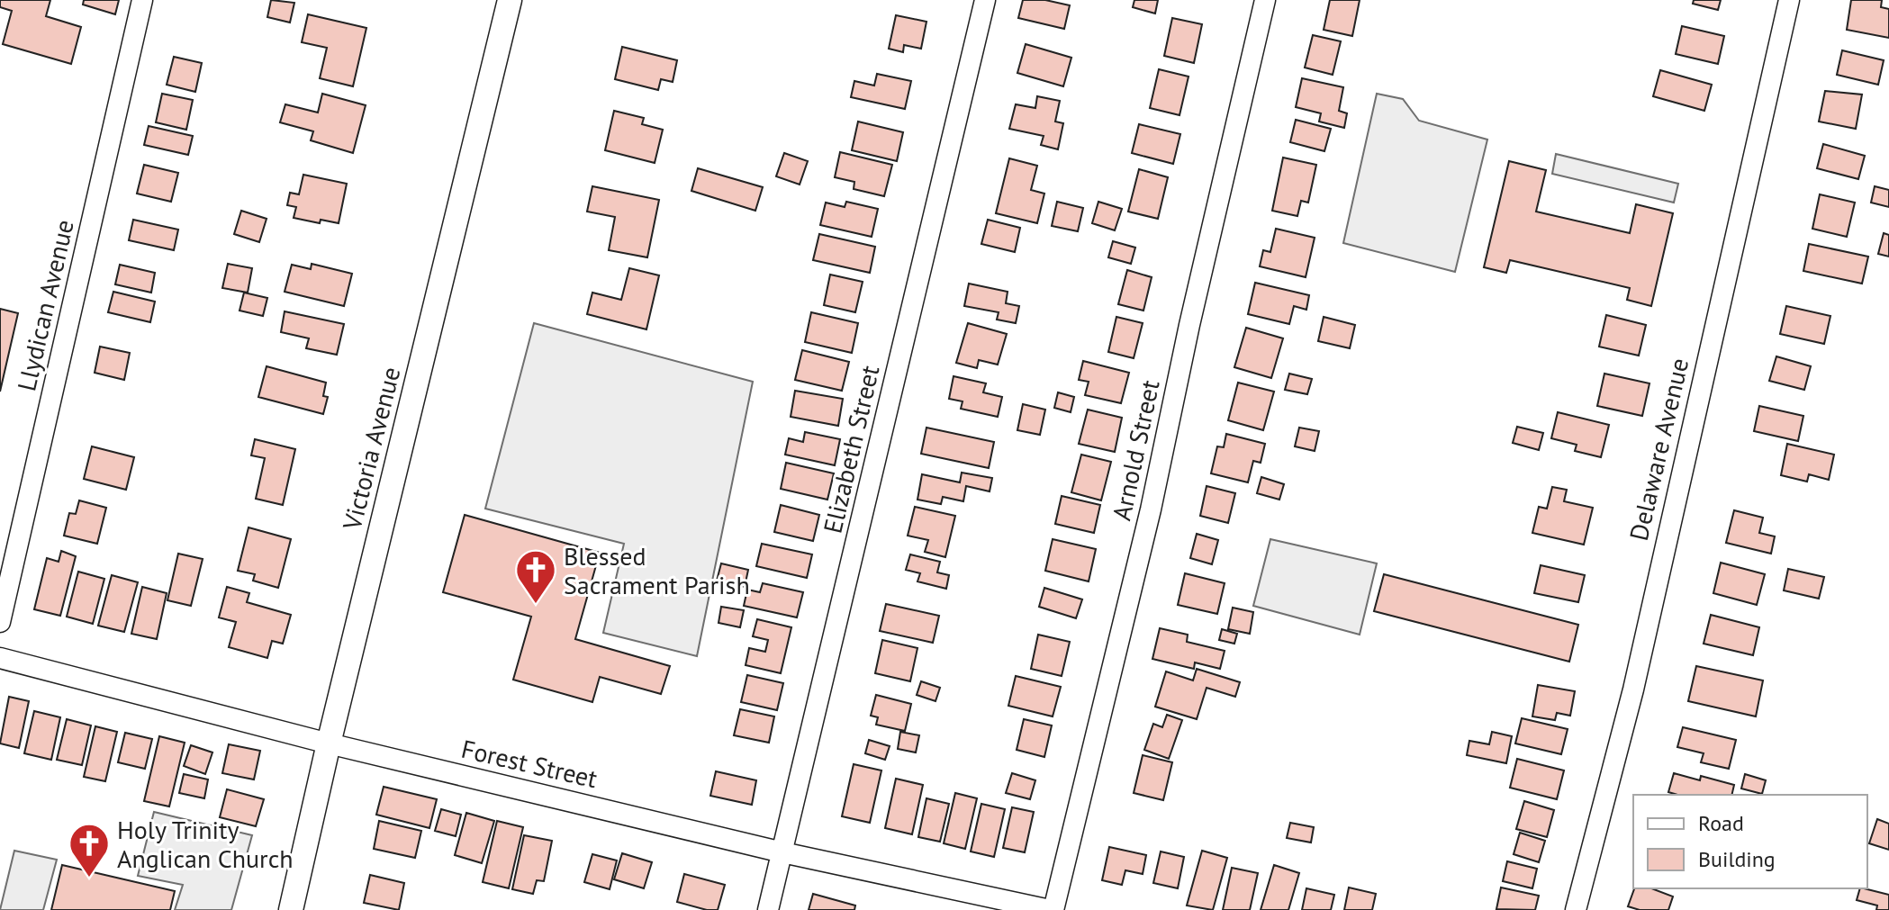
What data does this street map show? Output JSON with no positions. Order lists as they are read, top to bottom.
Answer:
{
  "streets": {
    "street": [
      "Llydican Avenue",
      "Victoria Avenue",
      "Elizabeth Street",
      "Delaware Avenue",
      "Arnold Street",
      "Forest Street"
    ]
  },
  "crossings": [
    ["Victoria Avenue", "Forest Street"],
    ["Elizabeth Street", "Forest Street"],
    ["Arnold Street", "Forest Street"]
  ],
  "places": {
    "church": ["Blessed Sacrament Parish", "Holy Trinity Anglican Church"]
  },
  "legend": ["Road", "Building"]
}
